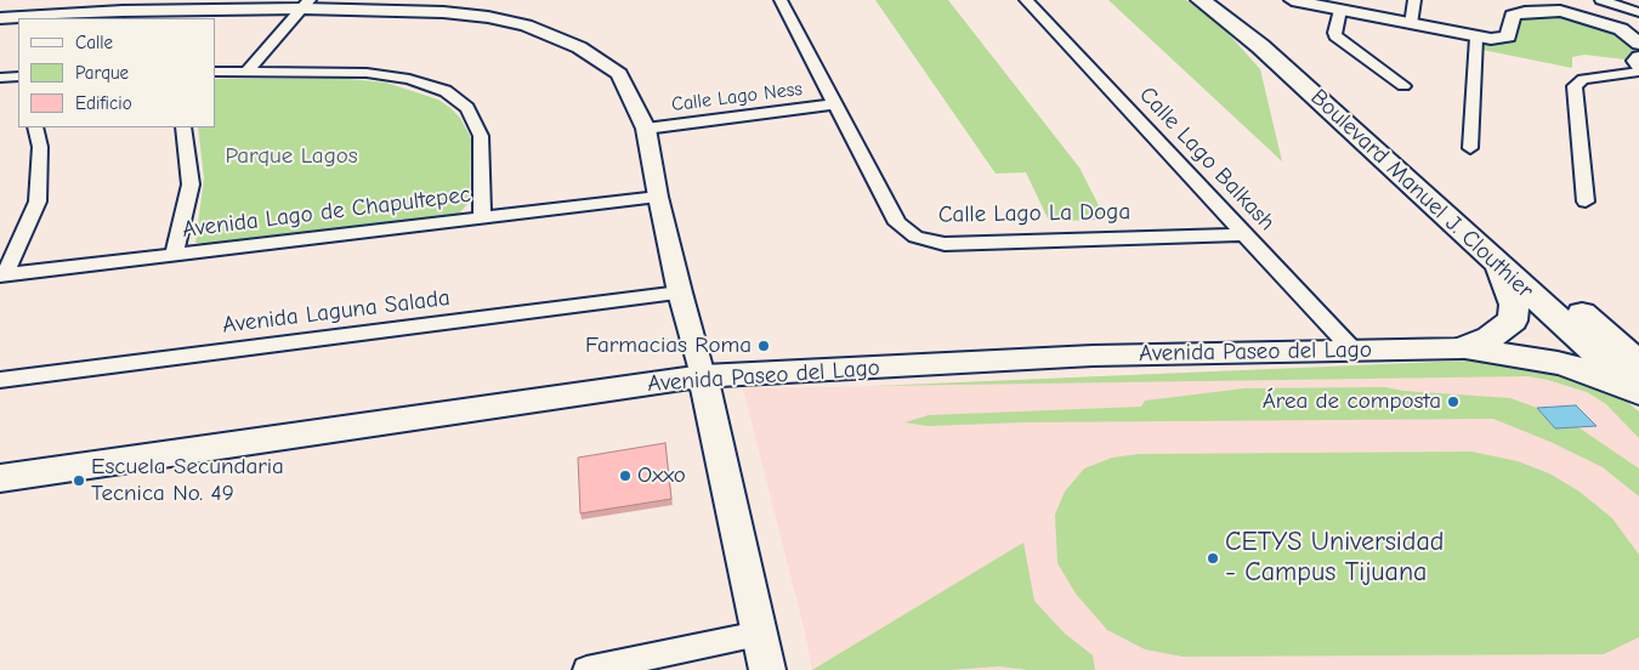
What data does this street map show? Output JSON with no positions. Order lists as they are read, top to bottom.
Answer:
{
  "streets": {
    "main road": ["Boulevard Manuel J. Clouthier", "Avenida Paseo del Lago"],
    "street": [
      "Calle Lago Ness",
      "Calle Lago Balkash",
      "Avenida Lago de Chapultepec",
      "Calle Lago La Doga",
      "Avenida Laguna Salada"
    ]
  },
  "crossings": [
    ["Calle Lago Ness", "Calle Lago La Doga"],
    ["Calle Lago Balkash", "Calle Lago La Doga"],
    ["Calle Lago Balkash", "Avenida Paseo del Lago"]
  ],
  "parks": ["Parque Lagos"],
  "places": [
    "Farmacias Roma",
    "Área de composta",
    "Oxxo",
    "Escuela Secundaria Tecnica No. 49",
    "CETYS Universidad - Campus Tijuana"
  ],
  "legend": ["Calle", "Parque", "Edificio"]
}
